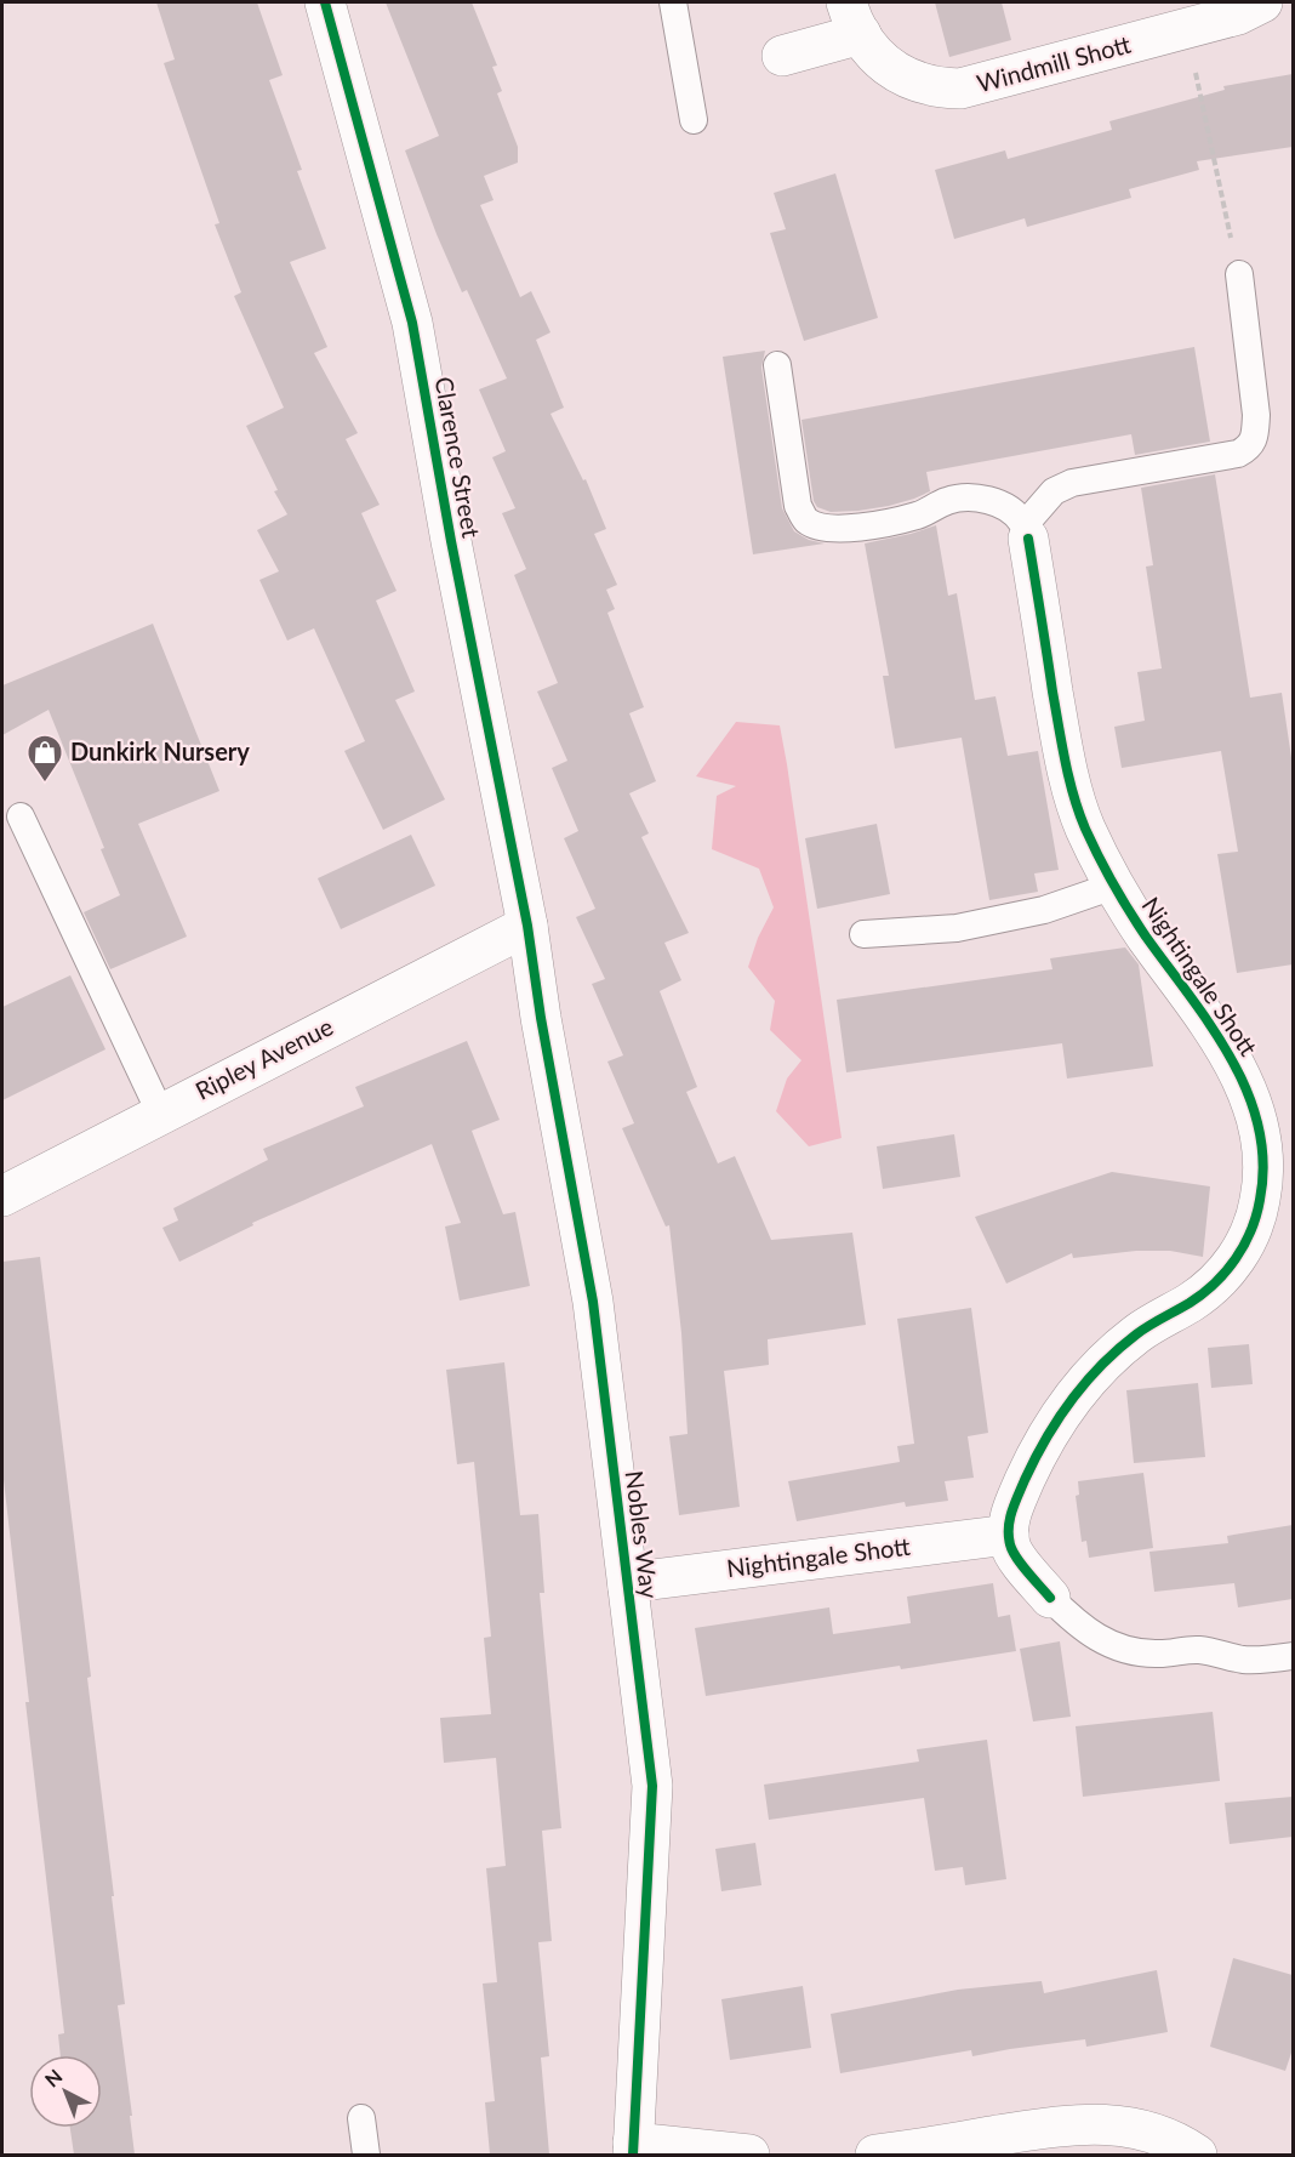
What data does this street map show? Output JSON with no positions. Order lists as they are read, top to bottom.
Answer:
{
  "streets": {
    "street": [
      "Windmill Shott",
      "Clarence Street",
      "Nightingale Shott",
      "Ripley Avenue",
      "Nobles Way"
    ]
  },
  "crossings": [
    ["Clarence Street", "Ripley Avenue"],
    ["Clarence Street", "Nobles Way"],
    ["Nightingale Shott", "Nobles Way"],
    ["Ripley Avenue", "Nobles Way"]
  ],
  "places": {
    "shop": ["Dunkirk Nursery"]
  },
  "north": "top left"
}
